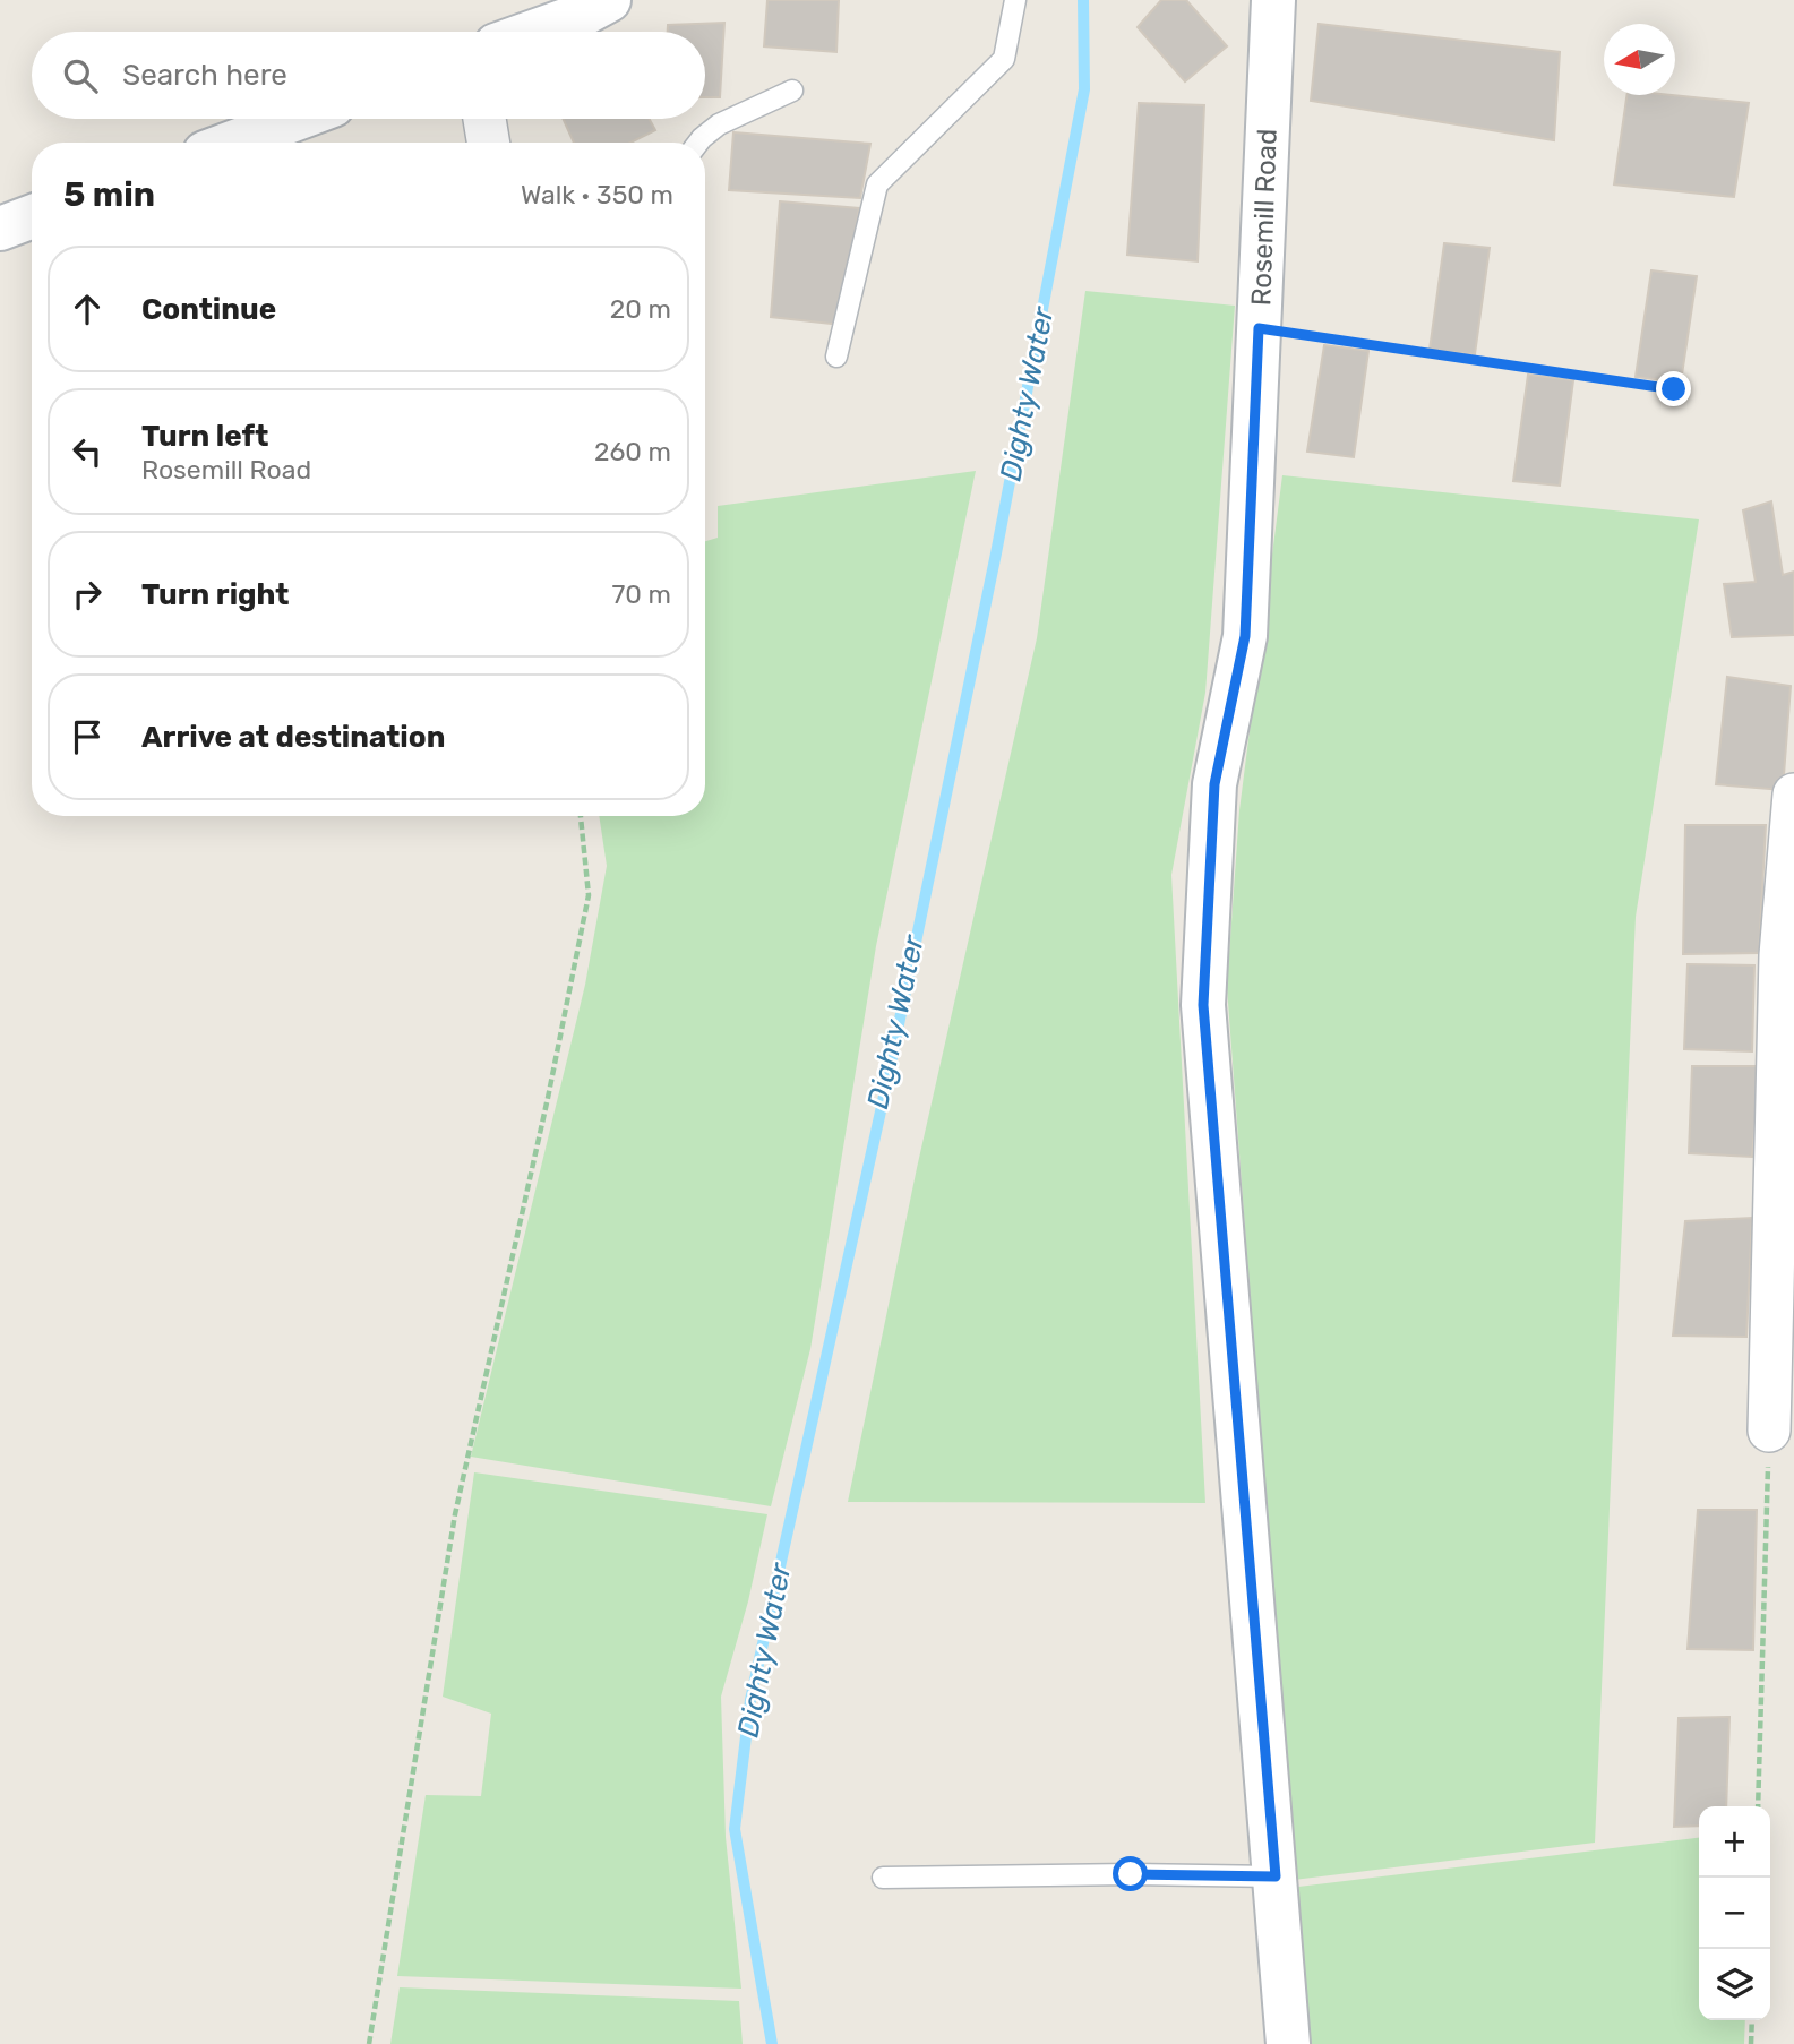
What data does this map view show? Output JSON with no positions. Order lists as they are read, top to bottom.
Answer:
{
  "streets": {
    "street": ["Rosemill Road"]
  },
  "water": ["Dighty Water"],
  "north": "left",
  "page": {
    "search": "Search here",
    "heading": ["5 min", "Walk · 350 m"],
    "list": [
      ["Continue", "20 m"],
      ["Turn left", "Rosemill Road", "260 m"],
      ["Turn right", "70 m"],
      "Arrive at destination"
    ],
    "map_buttons": ["+", "−"]
  }
}
